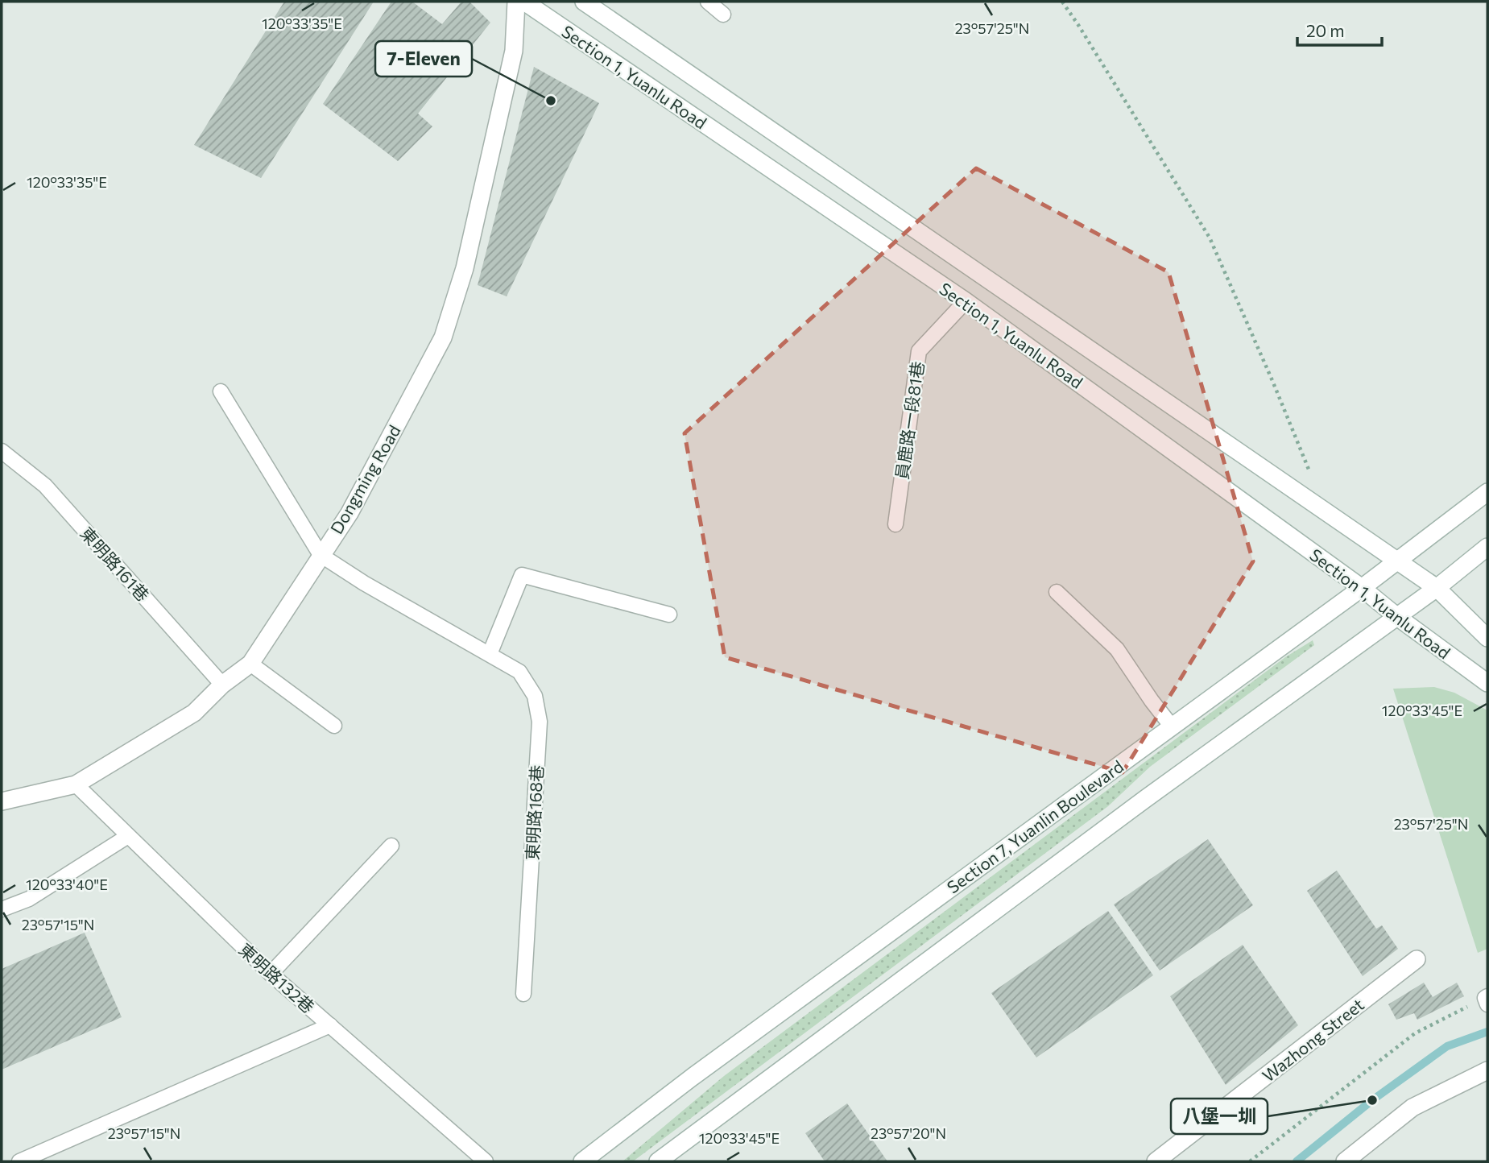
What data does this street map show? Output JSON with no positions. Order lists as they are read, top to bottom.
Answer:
{
  "streets": {
    "main road": [
      "Section 1, Yuanlu Road",
      "Dongming Road",
      "Section 7, Yuanlin Boulevard",
      "Wazhong Street"
    ],
    "lane": [
      "員鹿路一段81巷",
      "東明路161巷",
      "東明路168巷",
      "東明路132巷"
    ]
  },
  "crossings": [
    ["Section 1, Yuanlu Road", "員鹿路一段81巷"],
    ["Section 1, Yuanlu Road", "Section 7, Yuanlin Boulevard"],
    ["Dongming Road", "東明路161巷"],
    ["Dongming Road", "東明路168巷"],
    ["Dongming Road", "東明路132巷"]
  ],
  "places": ["7-Eleven", "八堡一圳"],
  "scale_bar": "20 m",
  "coordinates": [
    "120°33'35\"E",
    "23°57'25\"N",
    "120°33'45\"E",
    "120°33'40\"E",
    "23°57'15\"N",
    "23°57'20\"N"
  ]
}
